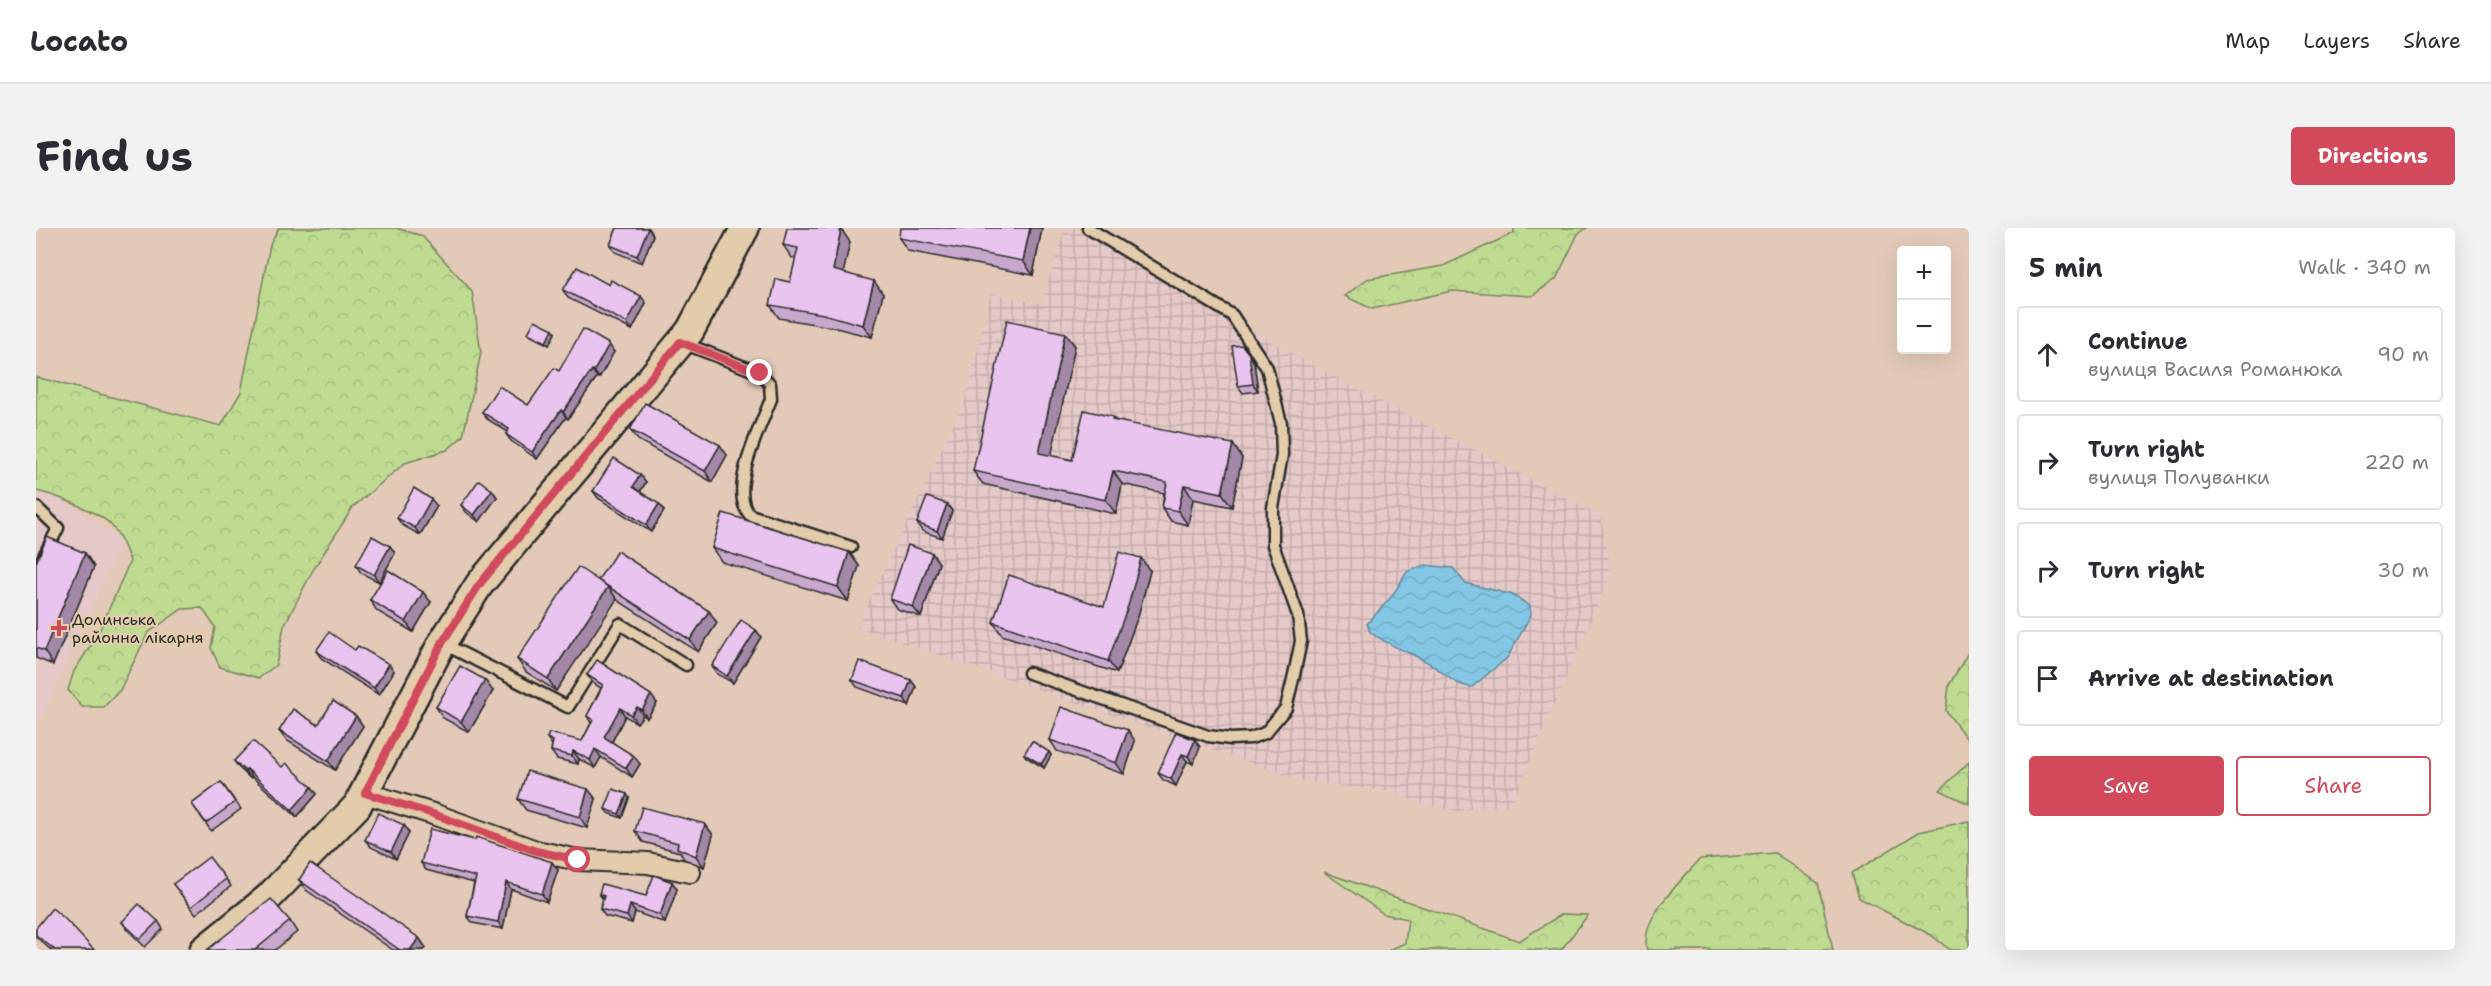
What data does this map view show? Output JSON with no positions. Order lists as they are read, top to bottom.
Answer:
{
  "places": {
    "health": ["Долинська районна лікарня"]
  },
  "page": {
    "header": "Locato",
    "nav": ["Map", "Layers", "Share"],
    "buttons": [
      "Directions",
      ["Save", "Share"]
    ],
    "title": "Find us",
    "heading": ["5 min", "Walk · 340 m"],
    "map_buttons": ["+", "−"],
    "list": [
      ["Continue", "вулиця Василя Романюка", "90 m"],
      ["Turn right", "вулиця Полуванки", "220 m"],
      ["Turn right", "30 m"],
      "Arrive at destination"
    ]
  }
}
